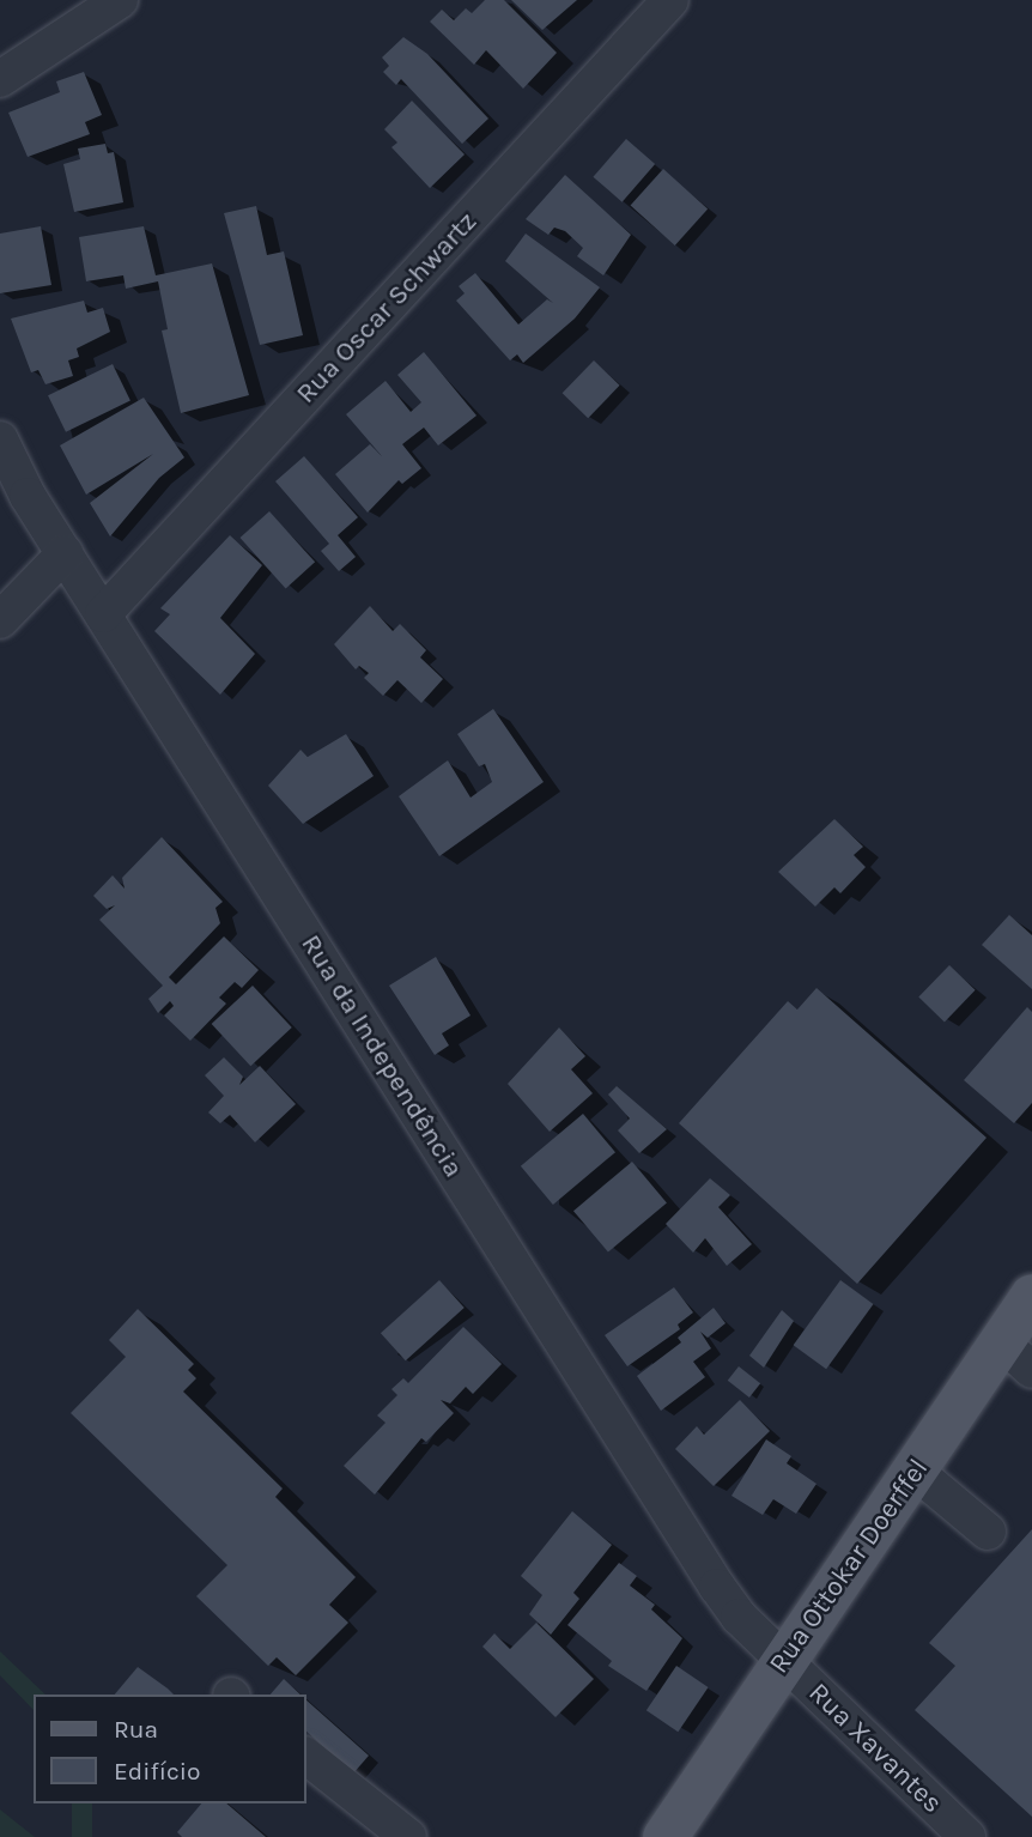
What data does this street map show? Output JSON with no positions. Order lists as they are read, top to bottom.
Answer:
{
  "streets": {
    "main road": ["Rua Ottokar Doerffel"],
    "street": ["Rua Oscar Schwartz", "Rua da Independência", "Rua Xavantes"]
  },
  "crossings": [
    ["Rua Oscar Schwartz", "Rua da Independência"],
    ["Rua da Independência", "Rua Ottokar Doerffel"],
    ["Rua da Independência", "Rua Xavantes"],
    ["Rua Ottokar Doerffel", "Rua Xavantes"]
  ],
  "legend": ["Rua", "Edifício"]
}
